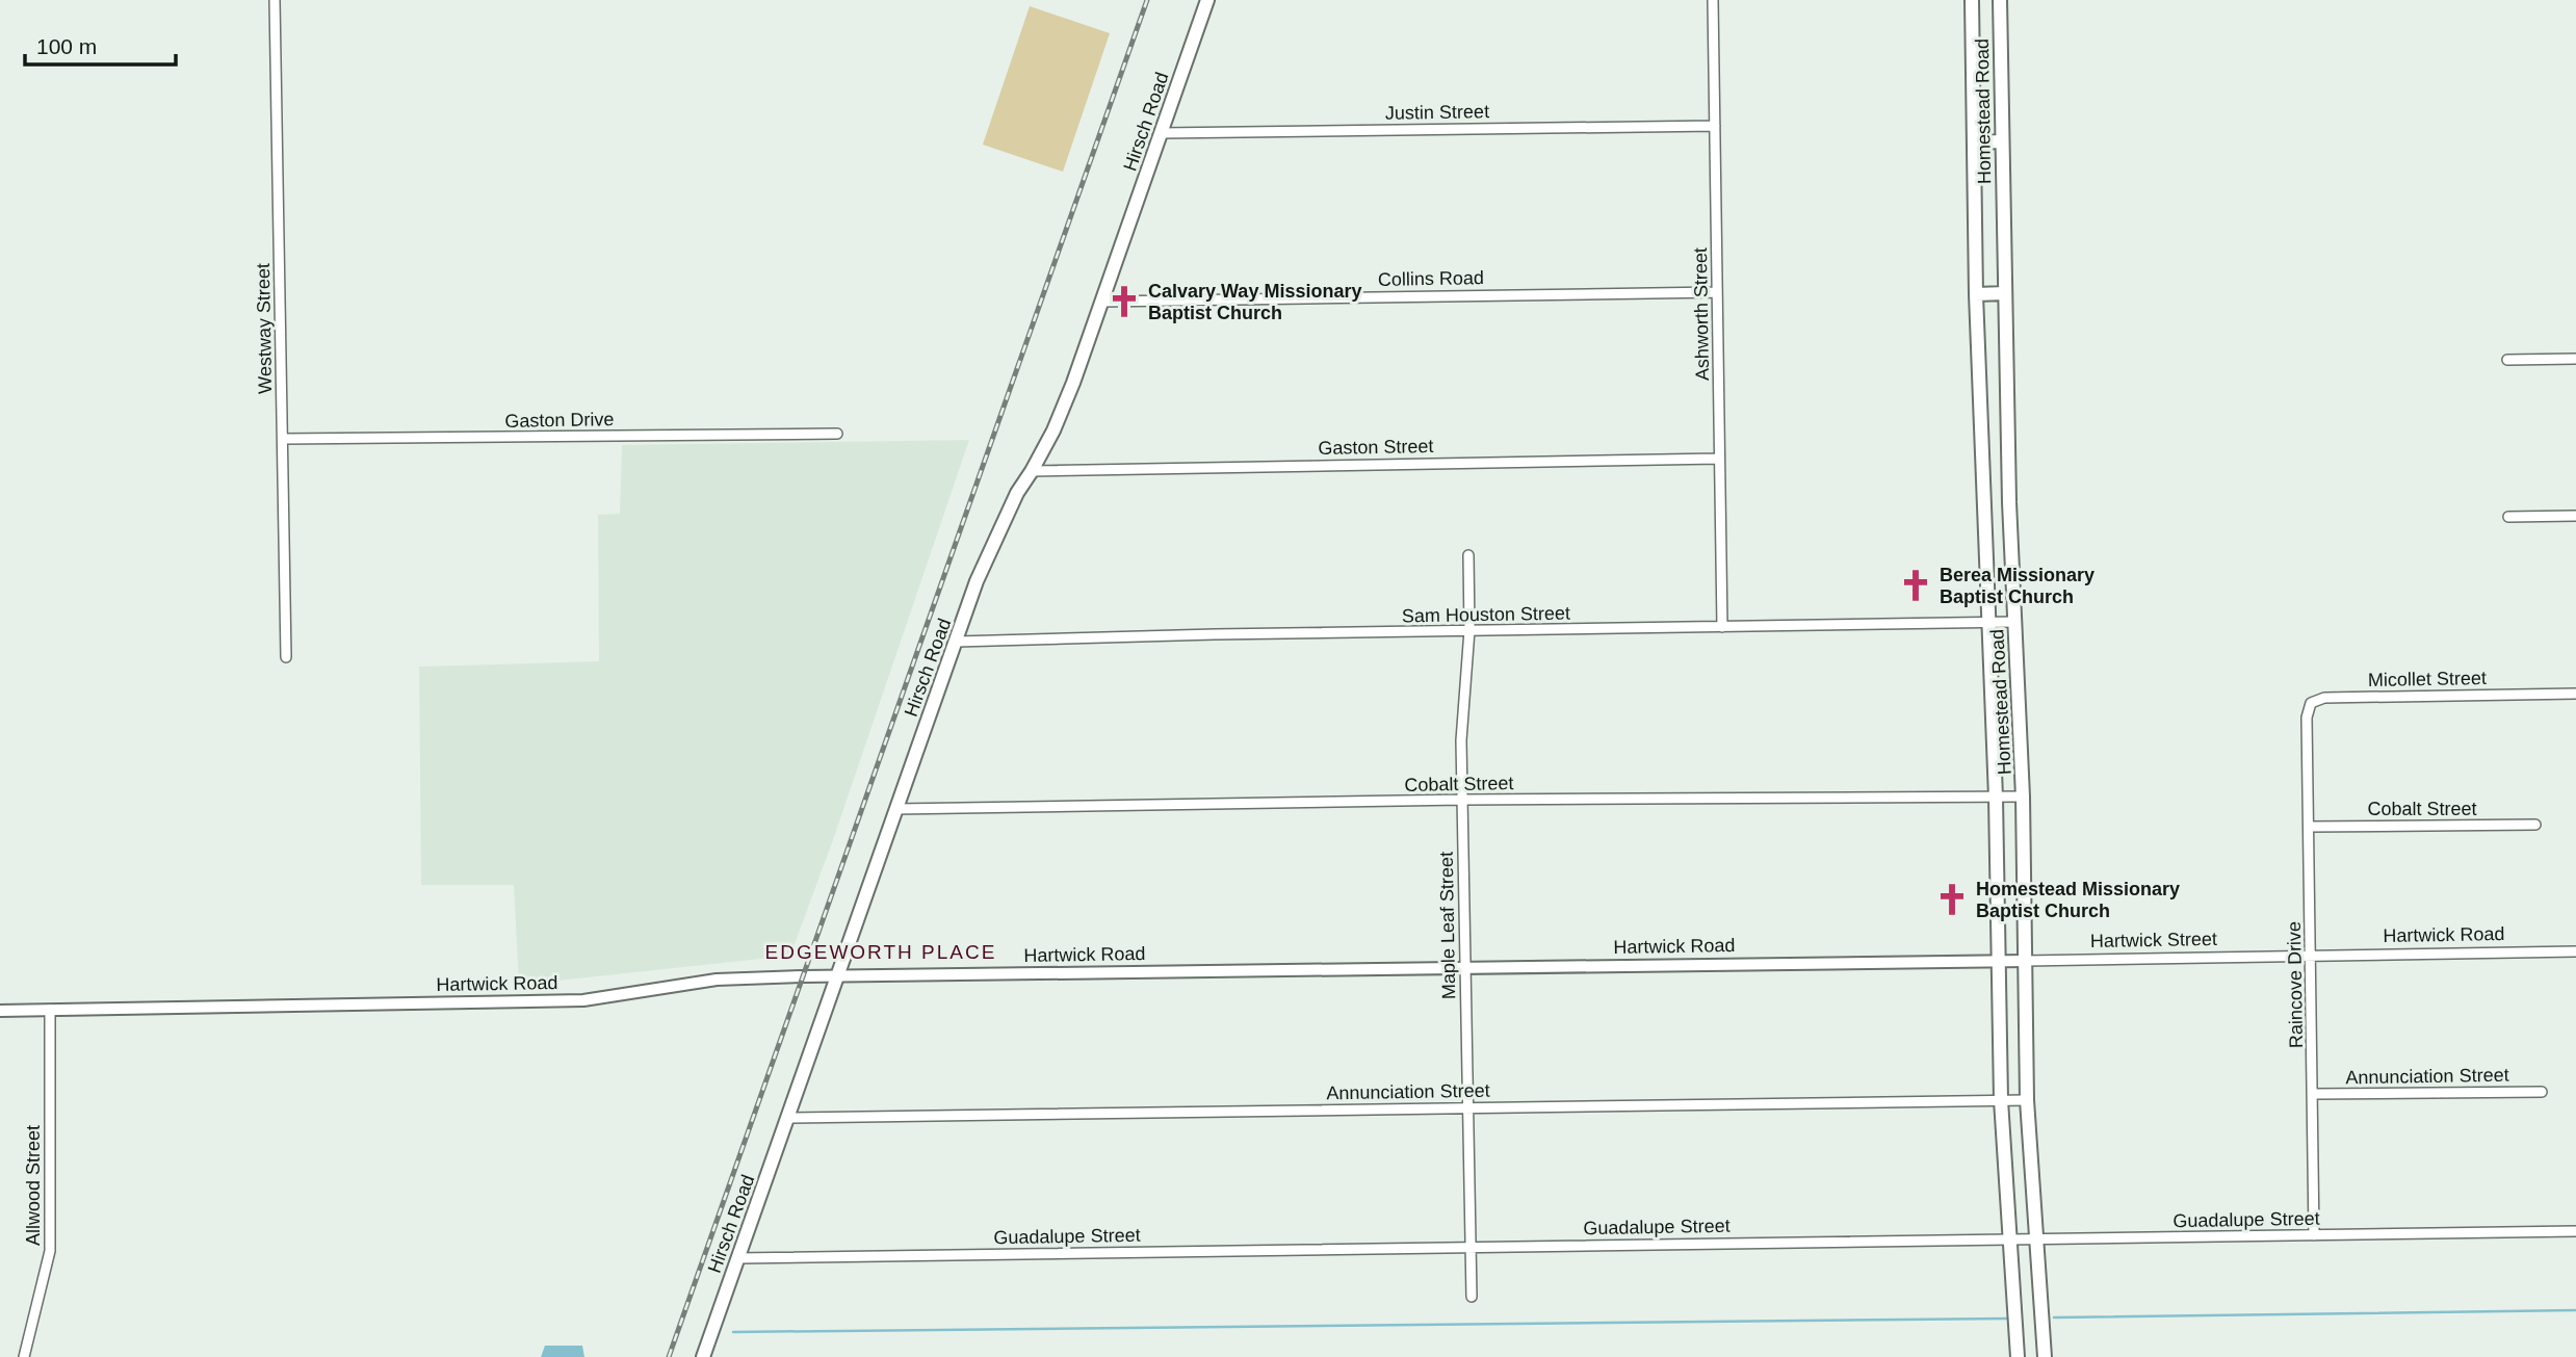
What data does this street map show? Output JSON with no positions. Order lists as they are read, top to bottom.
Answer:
{
  "streets": {
    "main road": ["Homestead Road", "Hirsch Road"],
    "street": [
      "Justin Street",
      "Collins Road",
      "Ashworth Street",
      "Westway Street",
      "Gaston Drive",
      "Gaston Street",
      "Sam Houston Street",
      "Micollet Street",
      "Cobalt Street",
      "Maple Leaf Street",
      "Hartwick Road",
      "Hartwick Street",
      "Raincove Drive",
      "Annunciation Street",
      "Allwood Street",
      "Guadalupe Street"
    ]
  },
  "crossings": [
    ["Homestead Road", "Sam Houston Street"],
    ["Homestead Road", "Cobalt Street"],
    ["Homestead Road", "Hartwick Road"],
    ["Homestead Road", "Hartwick Street"],
    ["Homestead Road", "Annunciation Street"],
    ["Homestead Road", "Guadalupe Street"],
    ["Justin Street", "Hirsch Road"],
    ["Justin Street", "Ashworth Street"],
    ["Hirsch Road", "Collins Road"],
    ["Hirsch Road", "Gaston Street"],
    ["Hirsch Road", "Sam Houston Street"],
    ["Hirsch Road", "Cobalt Street"],
    ["Hirsch Road", "Hartwick Road"],
    ["Hirsch Road", "Annunciation Street"],
    ["Hirsch Road", "Guadalupe Street"],
    ["Collins Road", "Ashworth Street"],
    ["Ashworth Street", "Gaston Street"],
    ["Ashworth Street", "Sam Houston Street"],
    ["Westway Street", "Gaston Drive"],
    ["Sam Houston Street", "Maple Leaf Street"],
    ["Micollet Street", "Raincove Drive"],
    ["Cobalt Street", "Maple Leaf Street"],
    ["Cobalt Street", "Raincove Drive"],
    ["Maple Leaf Street", "Hartwick Road"],
    ["Maple Leaf Street", "Annunciation Street"],
    ["Maple Leaf Street", "Guadalupe Street"],
    ["Hartwick Road", "Hartwick Street"],
    ["Hartwick Road", "Raincove Drive"],
    ["Hartwick Road", "Allwood Street"],
    ["Hartwick Street", "Raincove Drive"],
    ["Raincove Drive", "Annunciation Street"],
    ["Raincove Drive", "Guadalupe Street"]
  ],
  "districts": ["EDGEWORTH PLACE"],
  "places": {
    "church": ["Calvary Way Missionary Baptist Church", "Berea Missionary Baptist Church", "Homestead Missionary Baptist Church"]
  },
  "scale_bar": "100 m"
}
